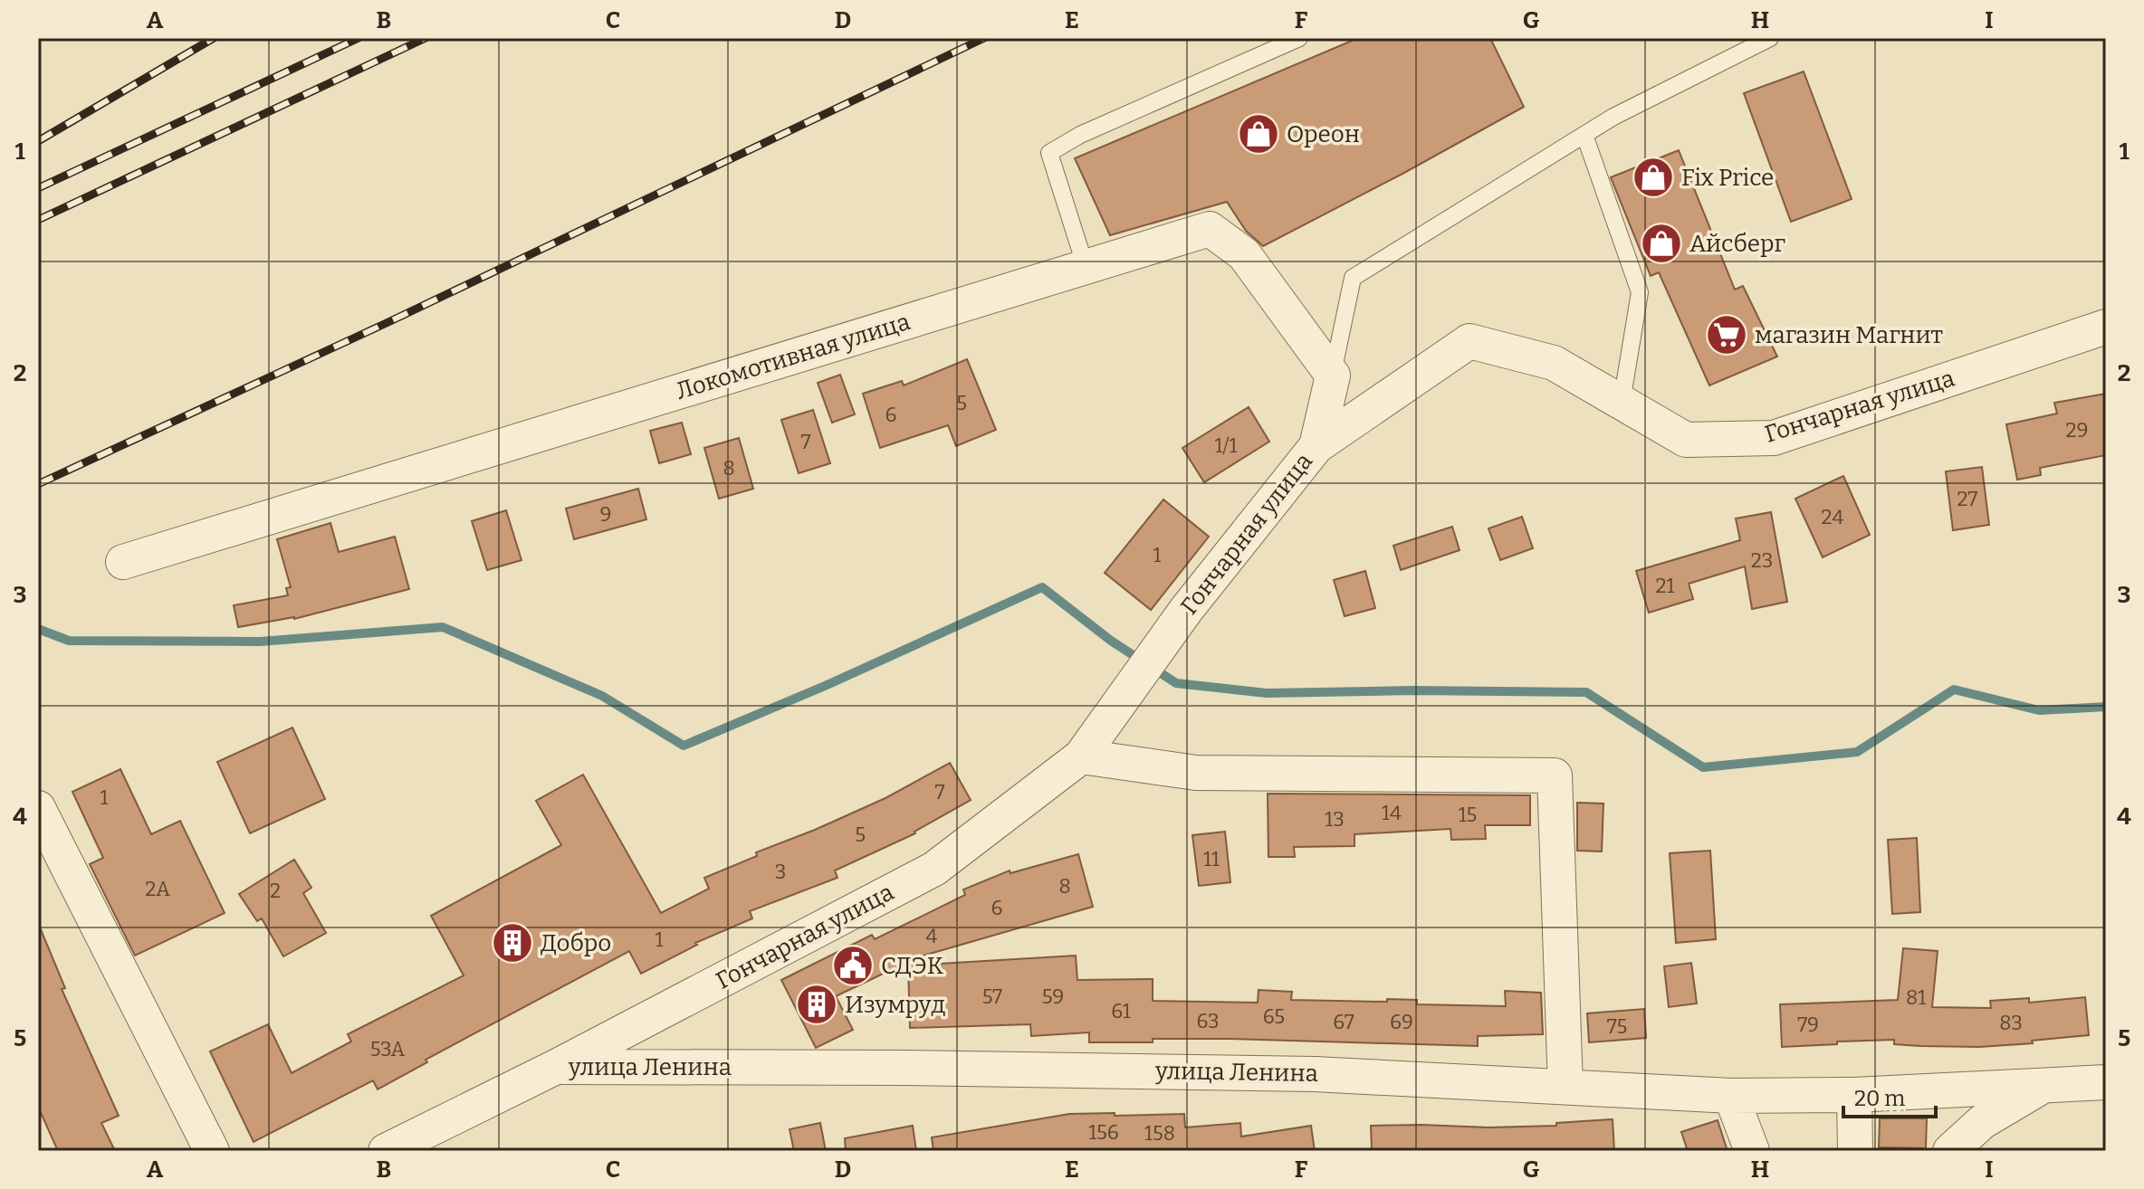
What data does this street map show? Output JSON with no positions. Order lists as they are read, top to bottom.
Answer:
{
  "streets": {
    "street": ["Локомотивная улица", "Гончарная улица", "улица Ленина"]
  },
  "crossings": [
    ["Гончарная улица", "улица Ленина"]
  ],
  "places": {
    "shop": ["Ореон", "Fix Price", "Айсберг"],
    "supermarket": ["магазин Магнит"],
    "building": ["Добро", "Изумруд"],
    "public building": ["СДЭК"]
  },
  "house_numbers": [
    "5",
    "6",
    "29",
    "7",
    "1/1",
    "8",
    "27",
    "9",
    "24",
    "1",
    "23",
    "21",
    "7",
    "1",
    "14",
    "15",
    "13",
    "5",
    "11",
    "3",
    "8",
    "2А",
    "2",
    "6",
    "4",
    "1",
    "57",
    "59",
    "81",
    "61",
    "65",
    "63",
    "67",
    "69",
    "83",
    "79",
    "75",
    "53А",
    "156",
    "158"
  ],
  "scale_bar": "20 m",
  "grid": {
    "columns": [
      "A",
      "B",
      "C",
      "D",
      "E",
      "F",
      "G",
      "H",
      "I"
    ],
    "rows": [
      "1",
      "2",
      "3",
      "4",
      "5"
    ]
  }
}
